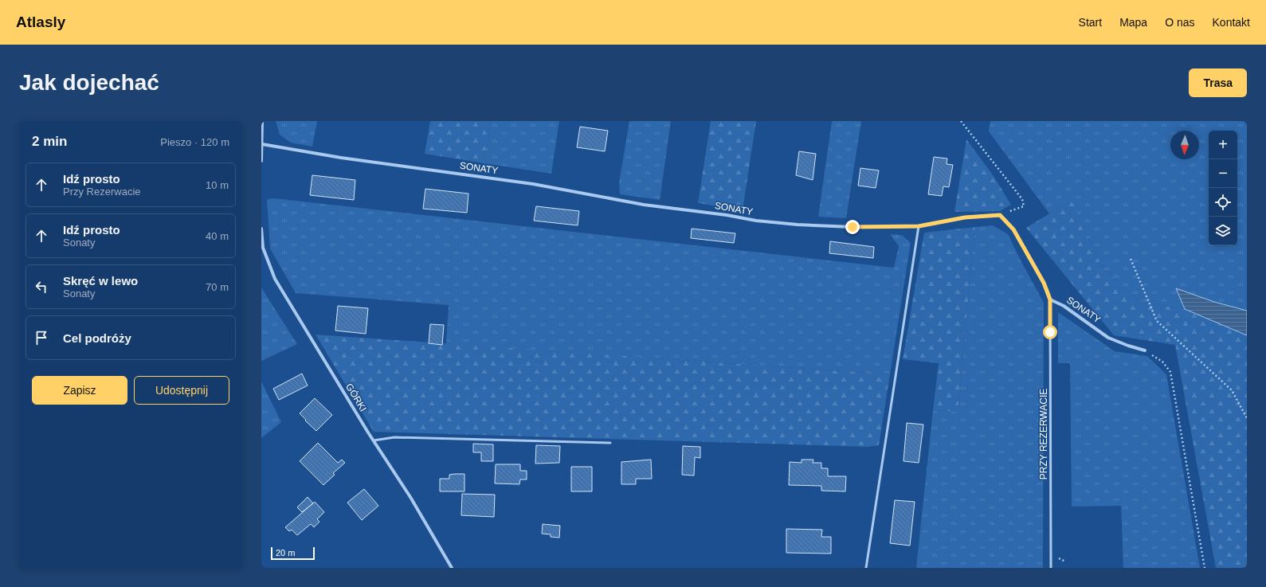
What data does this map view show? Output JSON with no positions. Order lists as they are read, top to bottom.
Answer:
{
  "streets": {
    "street": ["SONATY", "GÓRKI"],
    "lane": ["PRZY REZERWACIE"]
  },
  "crossings": [
    ["SONATY", "PRZY REZERWACIE"]
  ],
  "scale_bar": "20 m",
  "north": "bottom",
  "page": {
    "header": "Atlasly",
    "nav": [
      "Start",
      "Mapa",
      "O nas",
      "Kontakt"
    ],
    "buttons": [
      "Trasa",
      ["Zapisz", "Udostępnij"]
    ],
    "title": "Jak dojechać",
    "heading": ["2 min", "Pieszo · 120 m"],
    "map_buttons": ["+", "−"],
    "list": [
      ["Idź prosto", "Przy Rezerwacie", "10 m"],
      ["Idź prosto", "Sonaty", "40 m"],
      ["Skręć w lewo", "Sonaty", "70 m"],
      "Cel podróży"
    ],
    "scale": "20 m"
  }
}
